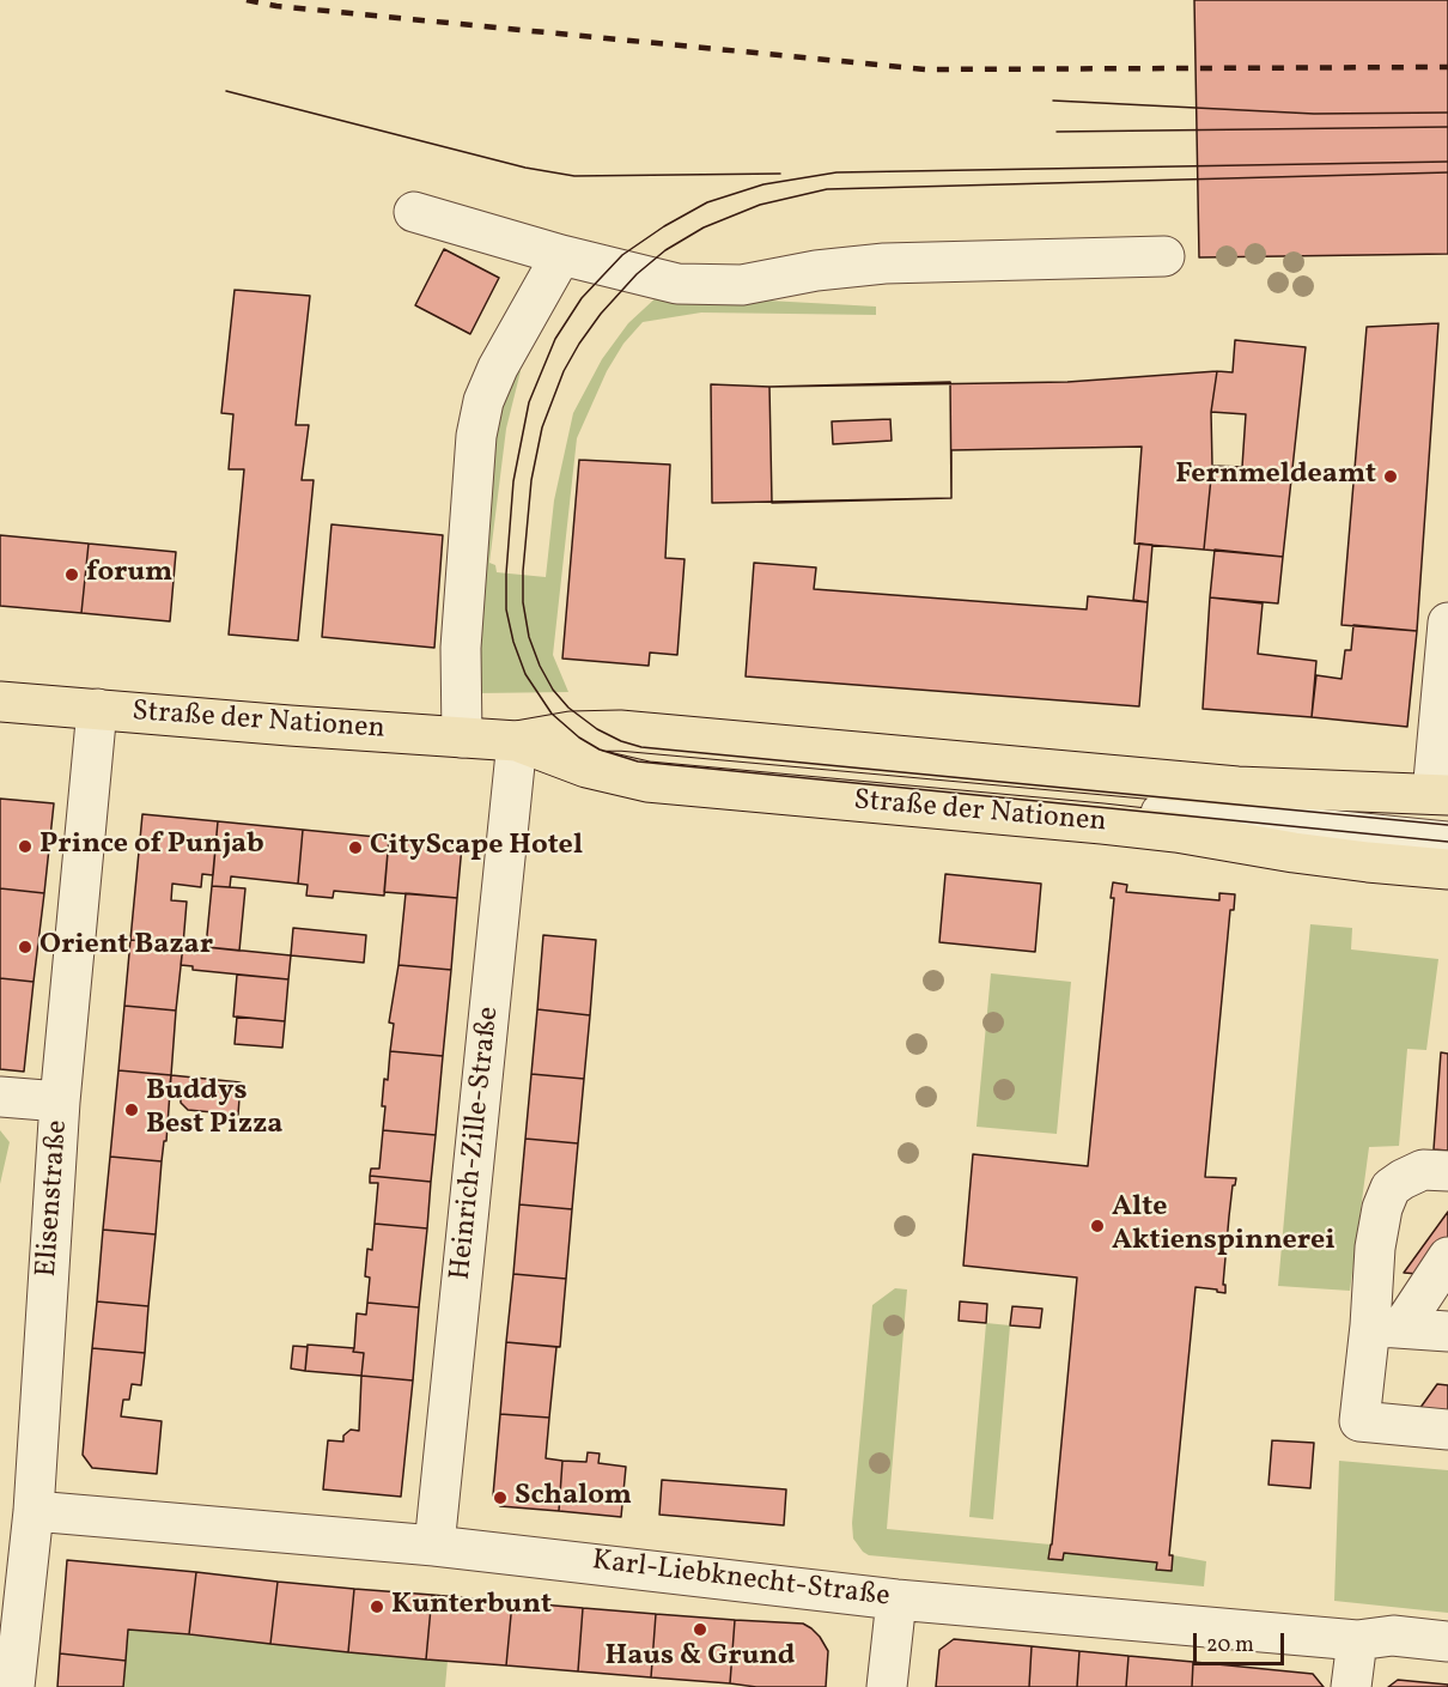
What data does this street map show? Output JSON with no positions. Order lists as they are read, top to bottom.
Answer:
{
  "streets": {
    "main road": ["Straße der Nationen"],
    "street": ["Heinrich-Zille-Straße", "Elisenstraße", "Karl-Liebknecht-Straße"]
  },
  "crossings": [
    ["Straße der Nationen", "Heinrich-Zille-Straße"],
    ["Straße der Nationen", "Elisenstraße"],
    ["Heinrich-Zille-Straße", "Karl-Liebknecht-Straße"],
    ["Elisenstraße", "Karl-Liebknecht-Straße"]
  ],
  "places": [
    "Fernmeldeamt",
    "forum",
    "Prince of Punjab",
    "CityScape Hotel",
    "Orient Bazar",
    "Buddys Best Pizza",
    "Alte Aktienspinnerei",
    "Schalom",
    "Kunterbunt",
    "Haus & Grund"
  ],
  "scale_bar": "20 m"
}
